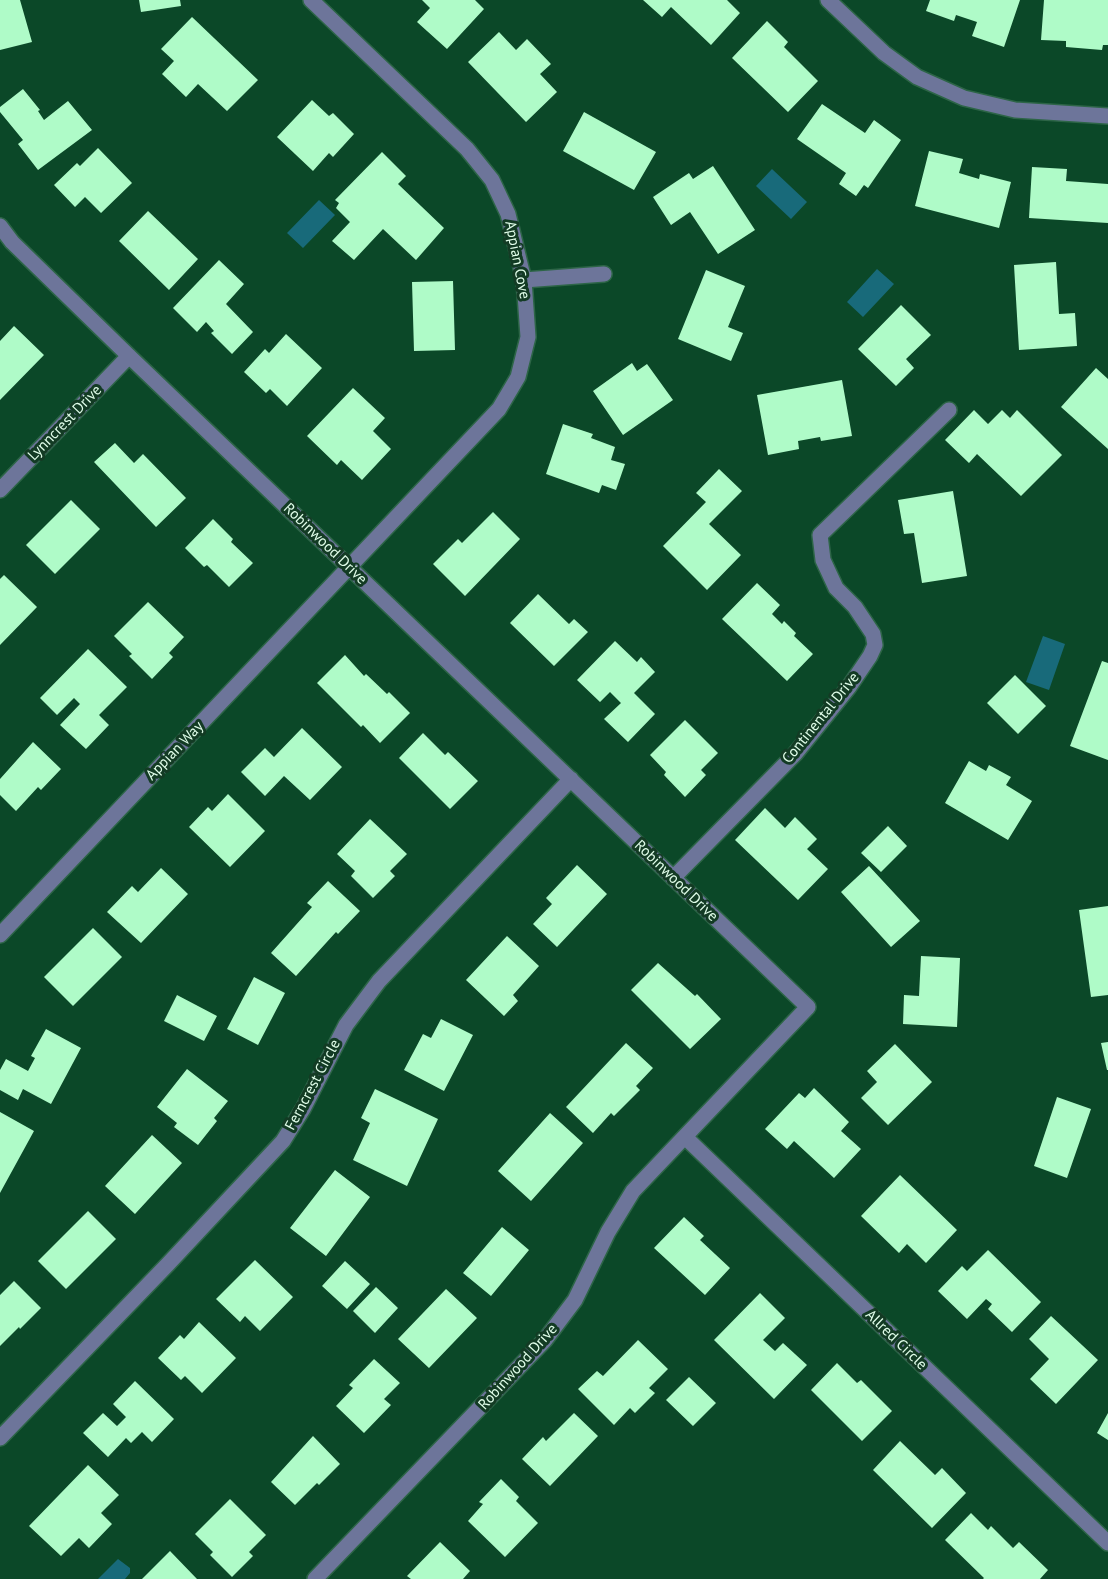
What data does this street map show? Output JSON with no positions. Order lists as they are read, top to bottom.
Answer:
{
  "streets": {
    "street": [
      "Appian Cove",
      "Lynncrest Drive",
      "Robinwood Drive",
      "Continental Drive",
      "Appian Way",
      "Ferncrest Circle",
      "Allred Circle"
    ]
  },
  "crossings": [
    ["Appian Cove", "Robinwood Drive"],
    ["Appian Cove", "Appian Way"],
    ["Lynncrest Drive", "Robinwood Drive"],
    ["Robinwood Drive", "Continental Drive"],
    ["Robinwood Drive", "Appian Way"],
    ["Robinwood Drive", "Ferncrest Circle"],
    ["Robinwood Drive", "Allred Circle"]
  ]
}
